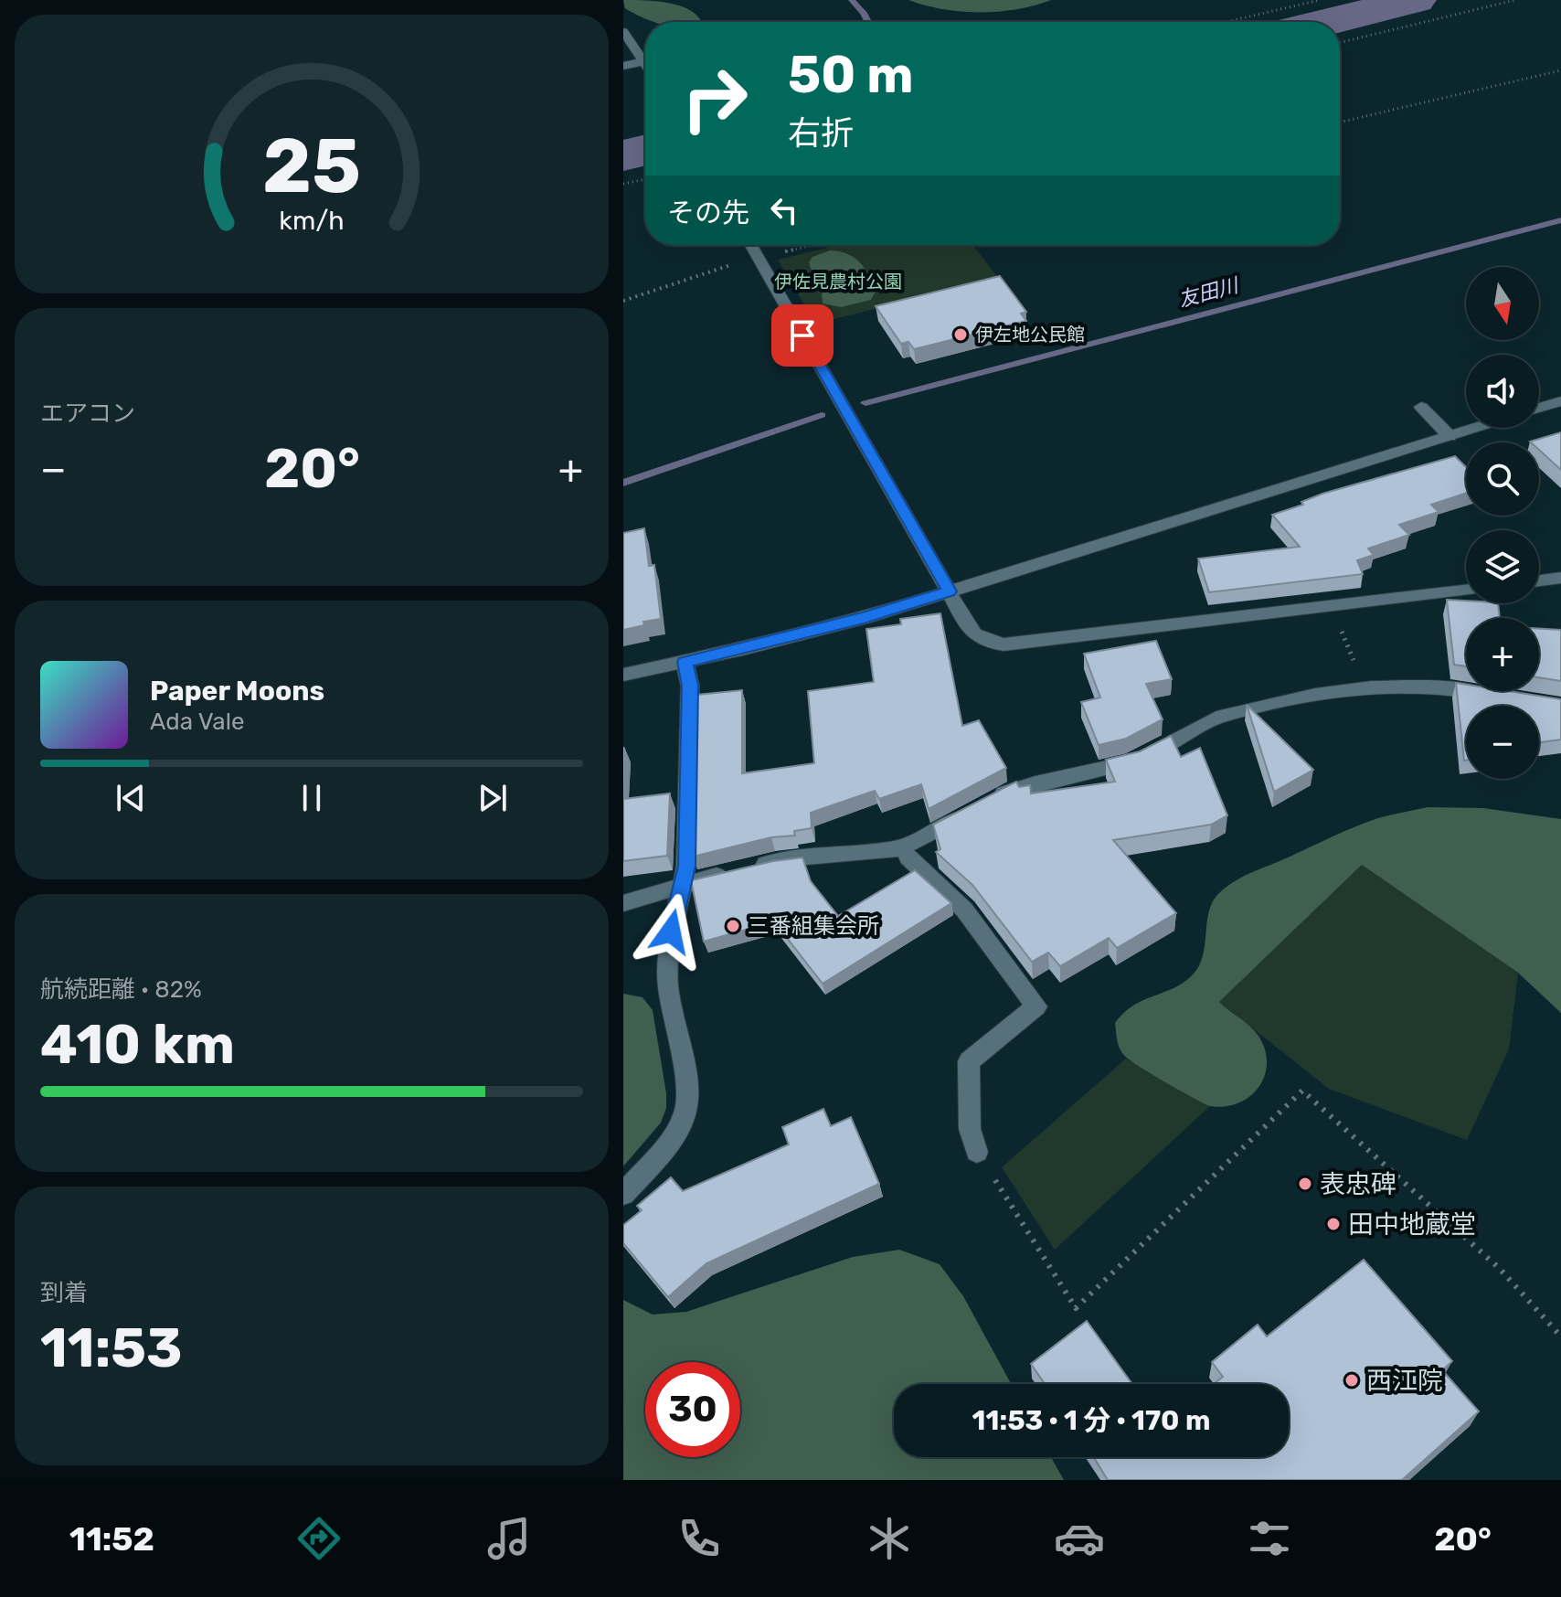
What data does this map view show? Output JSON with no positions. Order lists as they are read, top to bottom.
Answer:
{
  "water": ["友田川"],
  "parks": ["伊佐見農村公園"],
  "places": [
    "伊左地公民館",
    "三番組集会所",
    "表忠碑",
    "田中地蔵堂",
    "西江院"
  ],
  "north": "bottom",
  "page": {
    "turn": ["50 m", "右折"],
    "then": "その先",
    "map_buttons": ["+", "−"],
    "tile": [
      "エアコン",
      ["航続距離 · 82%", "410 km"],
      ["到着", "11:53"]
    ],
    "heat": ["−", "20°", "+"],
    "song": ["Paper Moons", "Ada Vale"],
    "limit": "30",
    "trip": "11:53 · 1 分 · 170 m",
    "tabs": ["11:52", "20°"],
    "gauge": ["25", "km/h"]
  }
}
